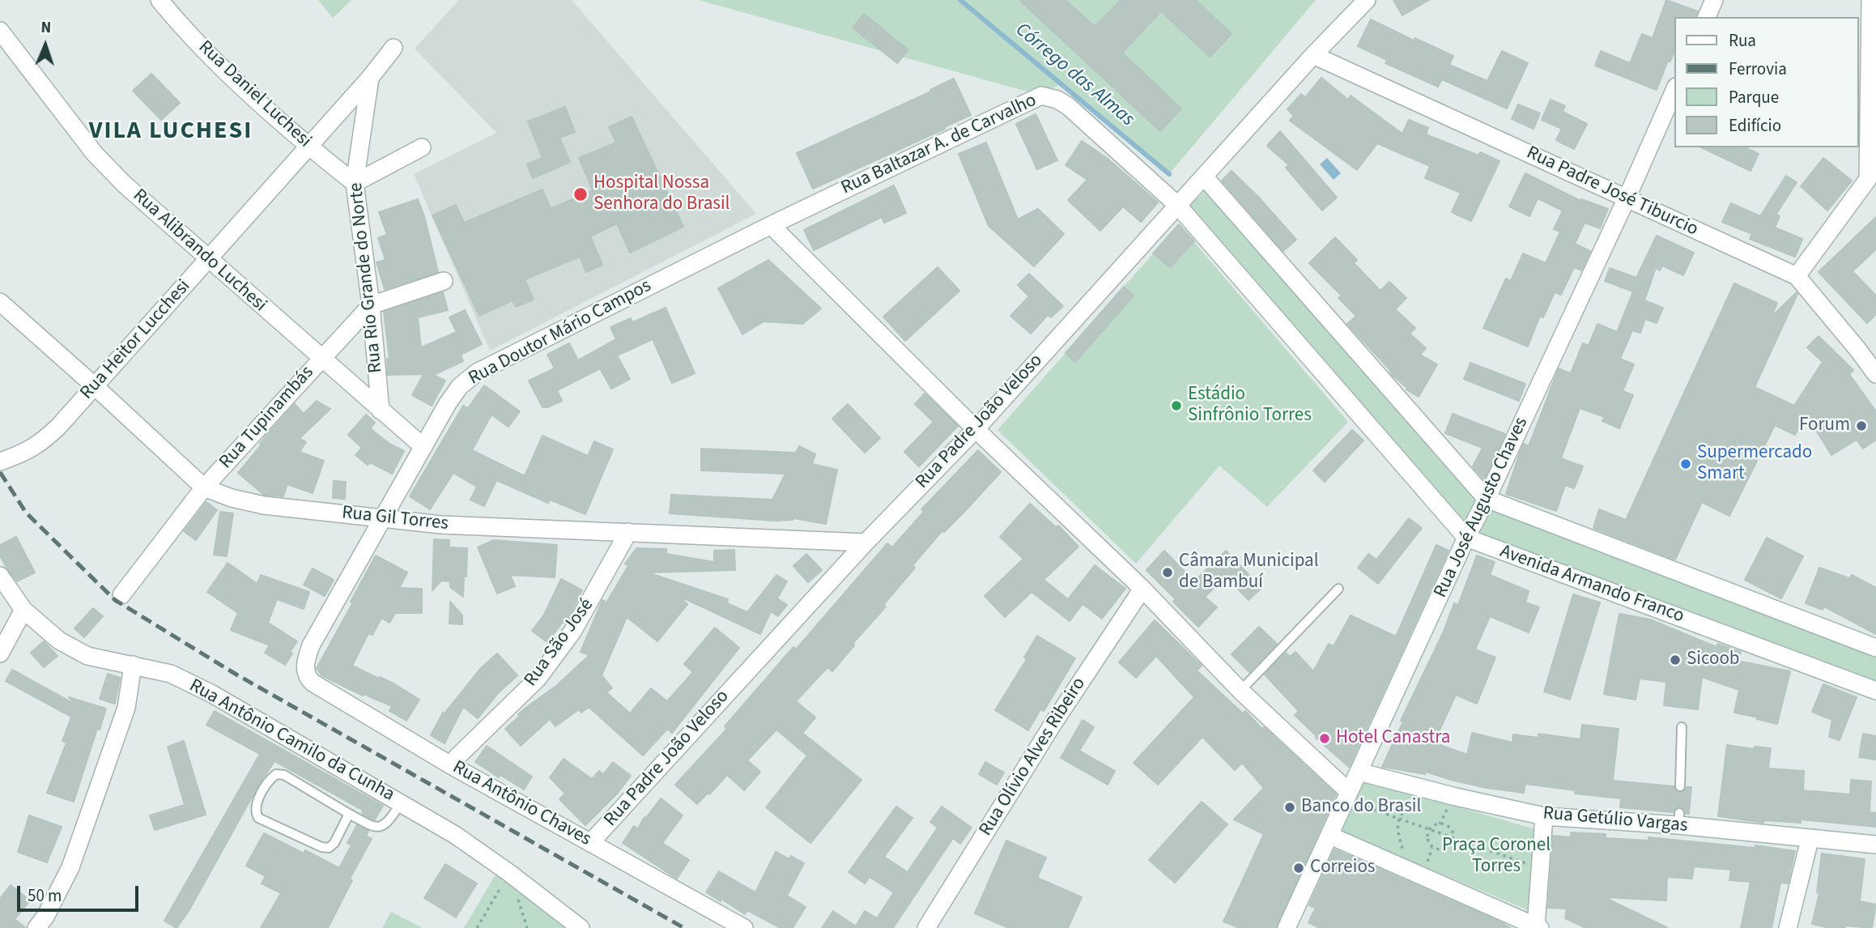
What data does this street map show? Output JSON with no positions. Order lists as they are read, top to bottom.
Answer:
{
  "streets": {
    "street": [
      "Rua Daniel Luchesi",
      "Rua Baltazar A. de Carvalho",
      "Rua Padre José Tiburcio",
      "Rua Alibrando Luchesi",
      "Rua Rio Grande do Norte",
      "Rua Doutor Mário Campos",
      "Rua Heitor Lucchesi",
      "Rua Tupinambás",
      "Rua Padre João Veloso",
      "Rua José Augusto Chaves",
      "Rua Gil Torres",
      "Avenida Armando Franco",
      "Rua São José",
      "Rua Antônio Camilo da Cunha",
      "Rua Olívio Alves Ribeiro",
      "Rua Antônio Chaves",
      "Rua Getúlio Vargas"
    ]
  },
  "crossings": [
    ["Rua Daniel Luchesi", "Rua Rio Grande do Norte"],
    ["Rua Daniel Luchesi", "Rua Heitor Lucchesi"],
    ["Rua Baltazar A. de Carvalho", "Rua Doutor Mário Campos"],
    ["Rua Baltazar A. de Carvalho", "Rua Padre João Veloso"],
    ["Rua Baltazar A. de Carvalho", "Avenida Armando Franco"],
    ["Rua Padre José Tiburcio", "Rua Padre João Veloso"],
    ["Rua Padre José Tiburcio", "Rua José Augusto Chaves"],
    ["Rua Alibrando Luchesi", "Rua Rio Grande do Norte"],
    ["Rua Alibrando Luchesi", "Rua Doutor Mário Campos"],
    ["Rua Alibrando Luchesi", "Rua Heitor Lucchesi"],
    ["Rua Alibrando Luchesi", "Rua Tupinambás"],
    ["Rua Rio Grande do Norte", "Rua Heitor Lucchesi"],
    ["Rua Rio Grande do Norte", "Rua Tupinambás"],
    ["Rua Doutor Mário Campos", "Rua Gil Torres"],
    ["Rua Doutor Mário Campos", "Rua Antônio Chaves"],
    ["Rua Heitor Lucchesi", "Rua Gil Torres"],
    ["Rua Tupinambás", "Rua Gil Torres"],
    ["Rua Padre João Veloso", "Rua Gil Torres"],
    ["Rua Padre João Veloso", "Avenida Armando Franco"],
    ["Rua Padre João Veloso", "Rua Antônio Chaves"],
    ["Rua José Augusto Chaves", "Avenida Armando Franco"],
    ["Rua José Augusto Chaves", "Rua Getúlio Vargas"],
    ["Rua Gil Torres", "Rua São José"],
    ["Rua São José", "Rua Antônio Chaves"]
  ],
  "districts": ["VILA LUCHESI"],
  "water": ["Córrego das Almas"],
  "parks": ["Praça Coronel Torres"],
  "places": [
    "Hospital Nossa Senhora do Brasil",
    "Estádio Sinfrônio Torres",
    "Forum",
    "Supermercado Smart",
    "Câmara Municipal de Bambuí",
    "Sicoob",
    "Hotel Canastra",
    "Banco do Brasil",
    "Correios"
  ],
  "legend": [
    "Rua",
    "Ferrovia",
    "Parque",
    "Edifício"
  ],
  "scale_bar": "50 m",
  "north": "top"
}
